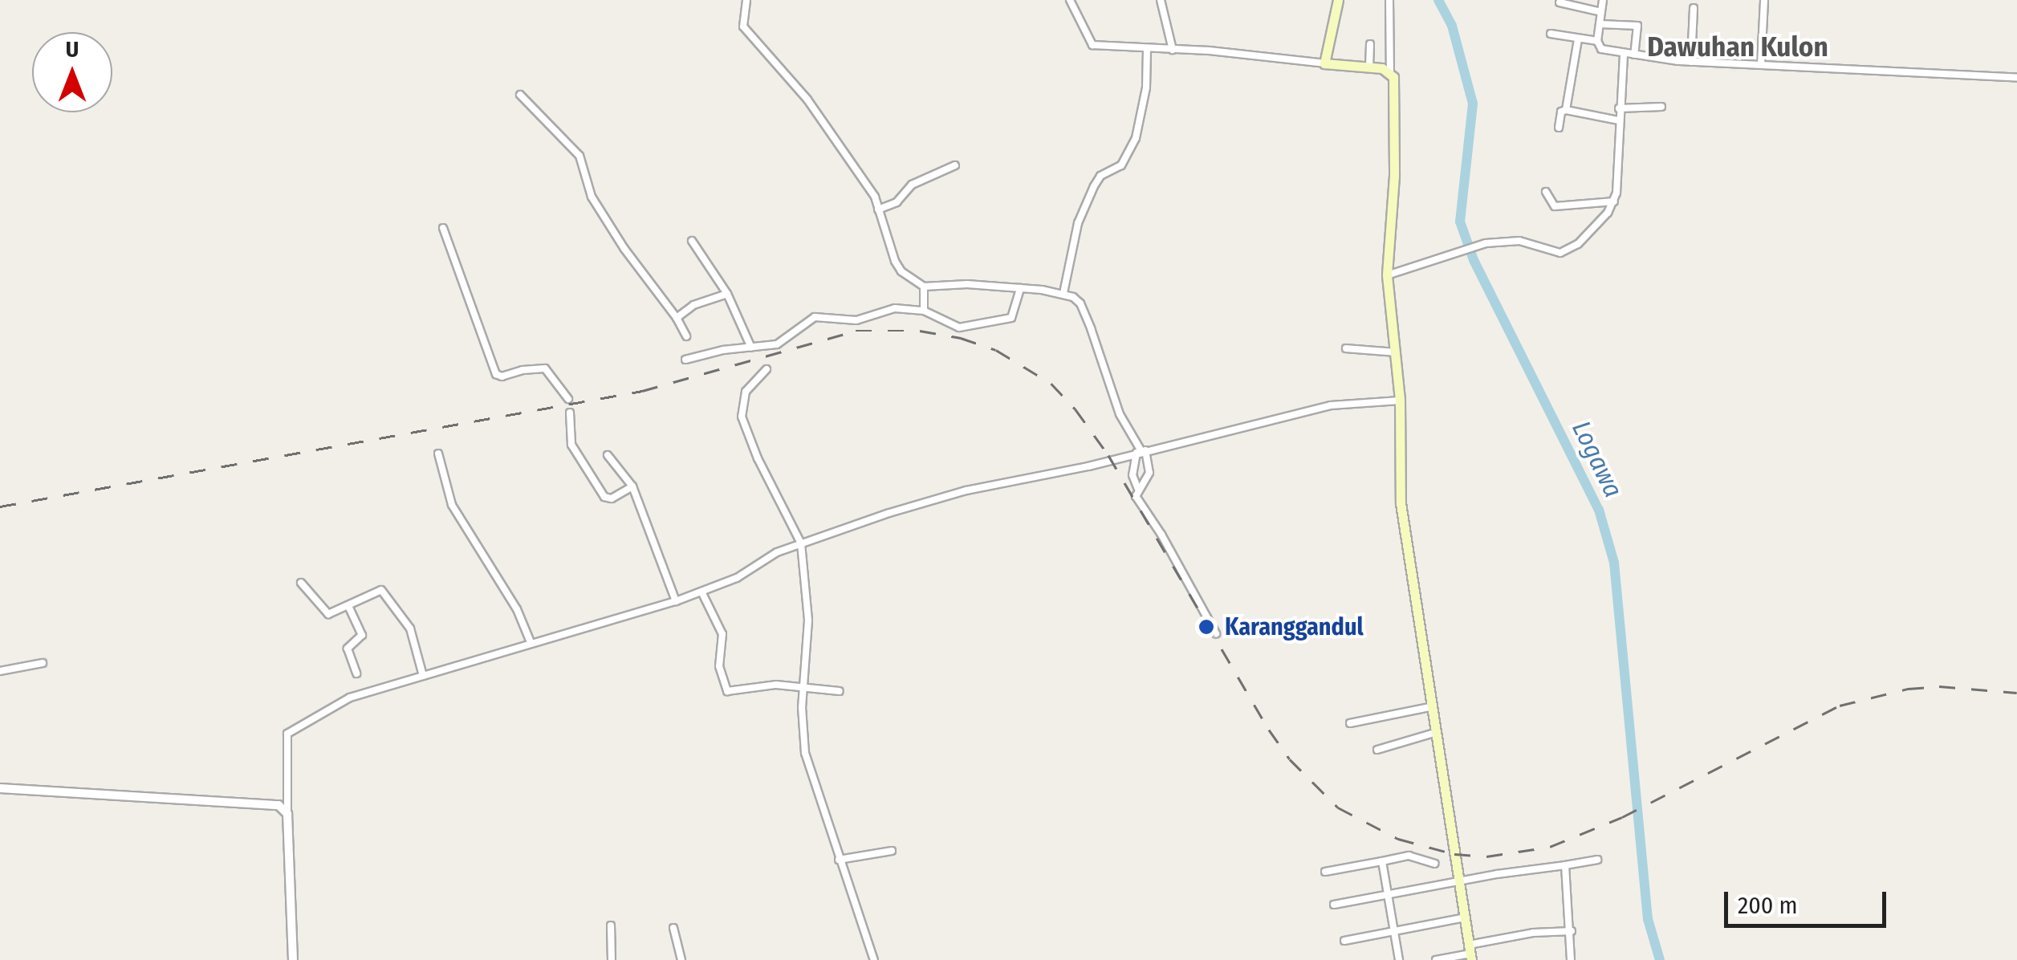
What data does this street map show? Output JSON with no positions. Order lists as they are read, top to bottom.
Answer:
{
  "districts": ["Dawuhan Kulon"],
  "water": ["Logawa"],
  "places": ["Karanggandul"],
  "scale_bar": "200 m",
  "north": "top"
}
